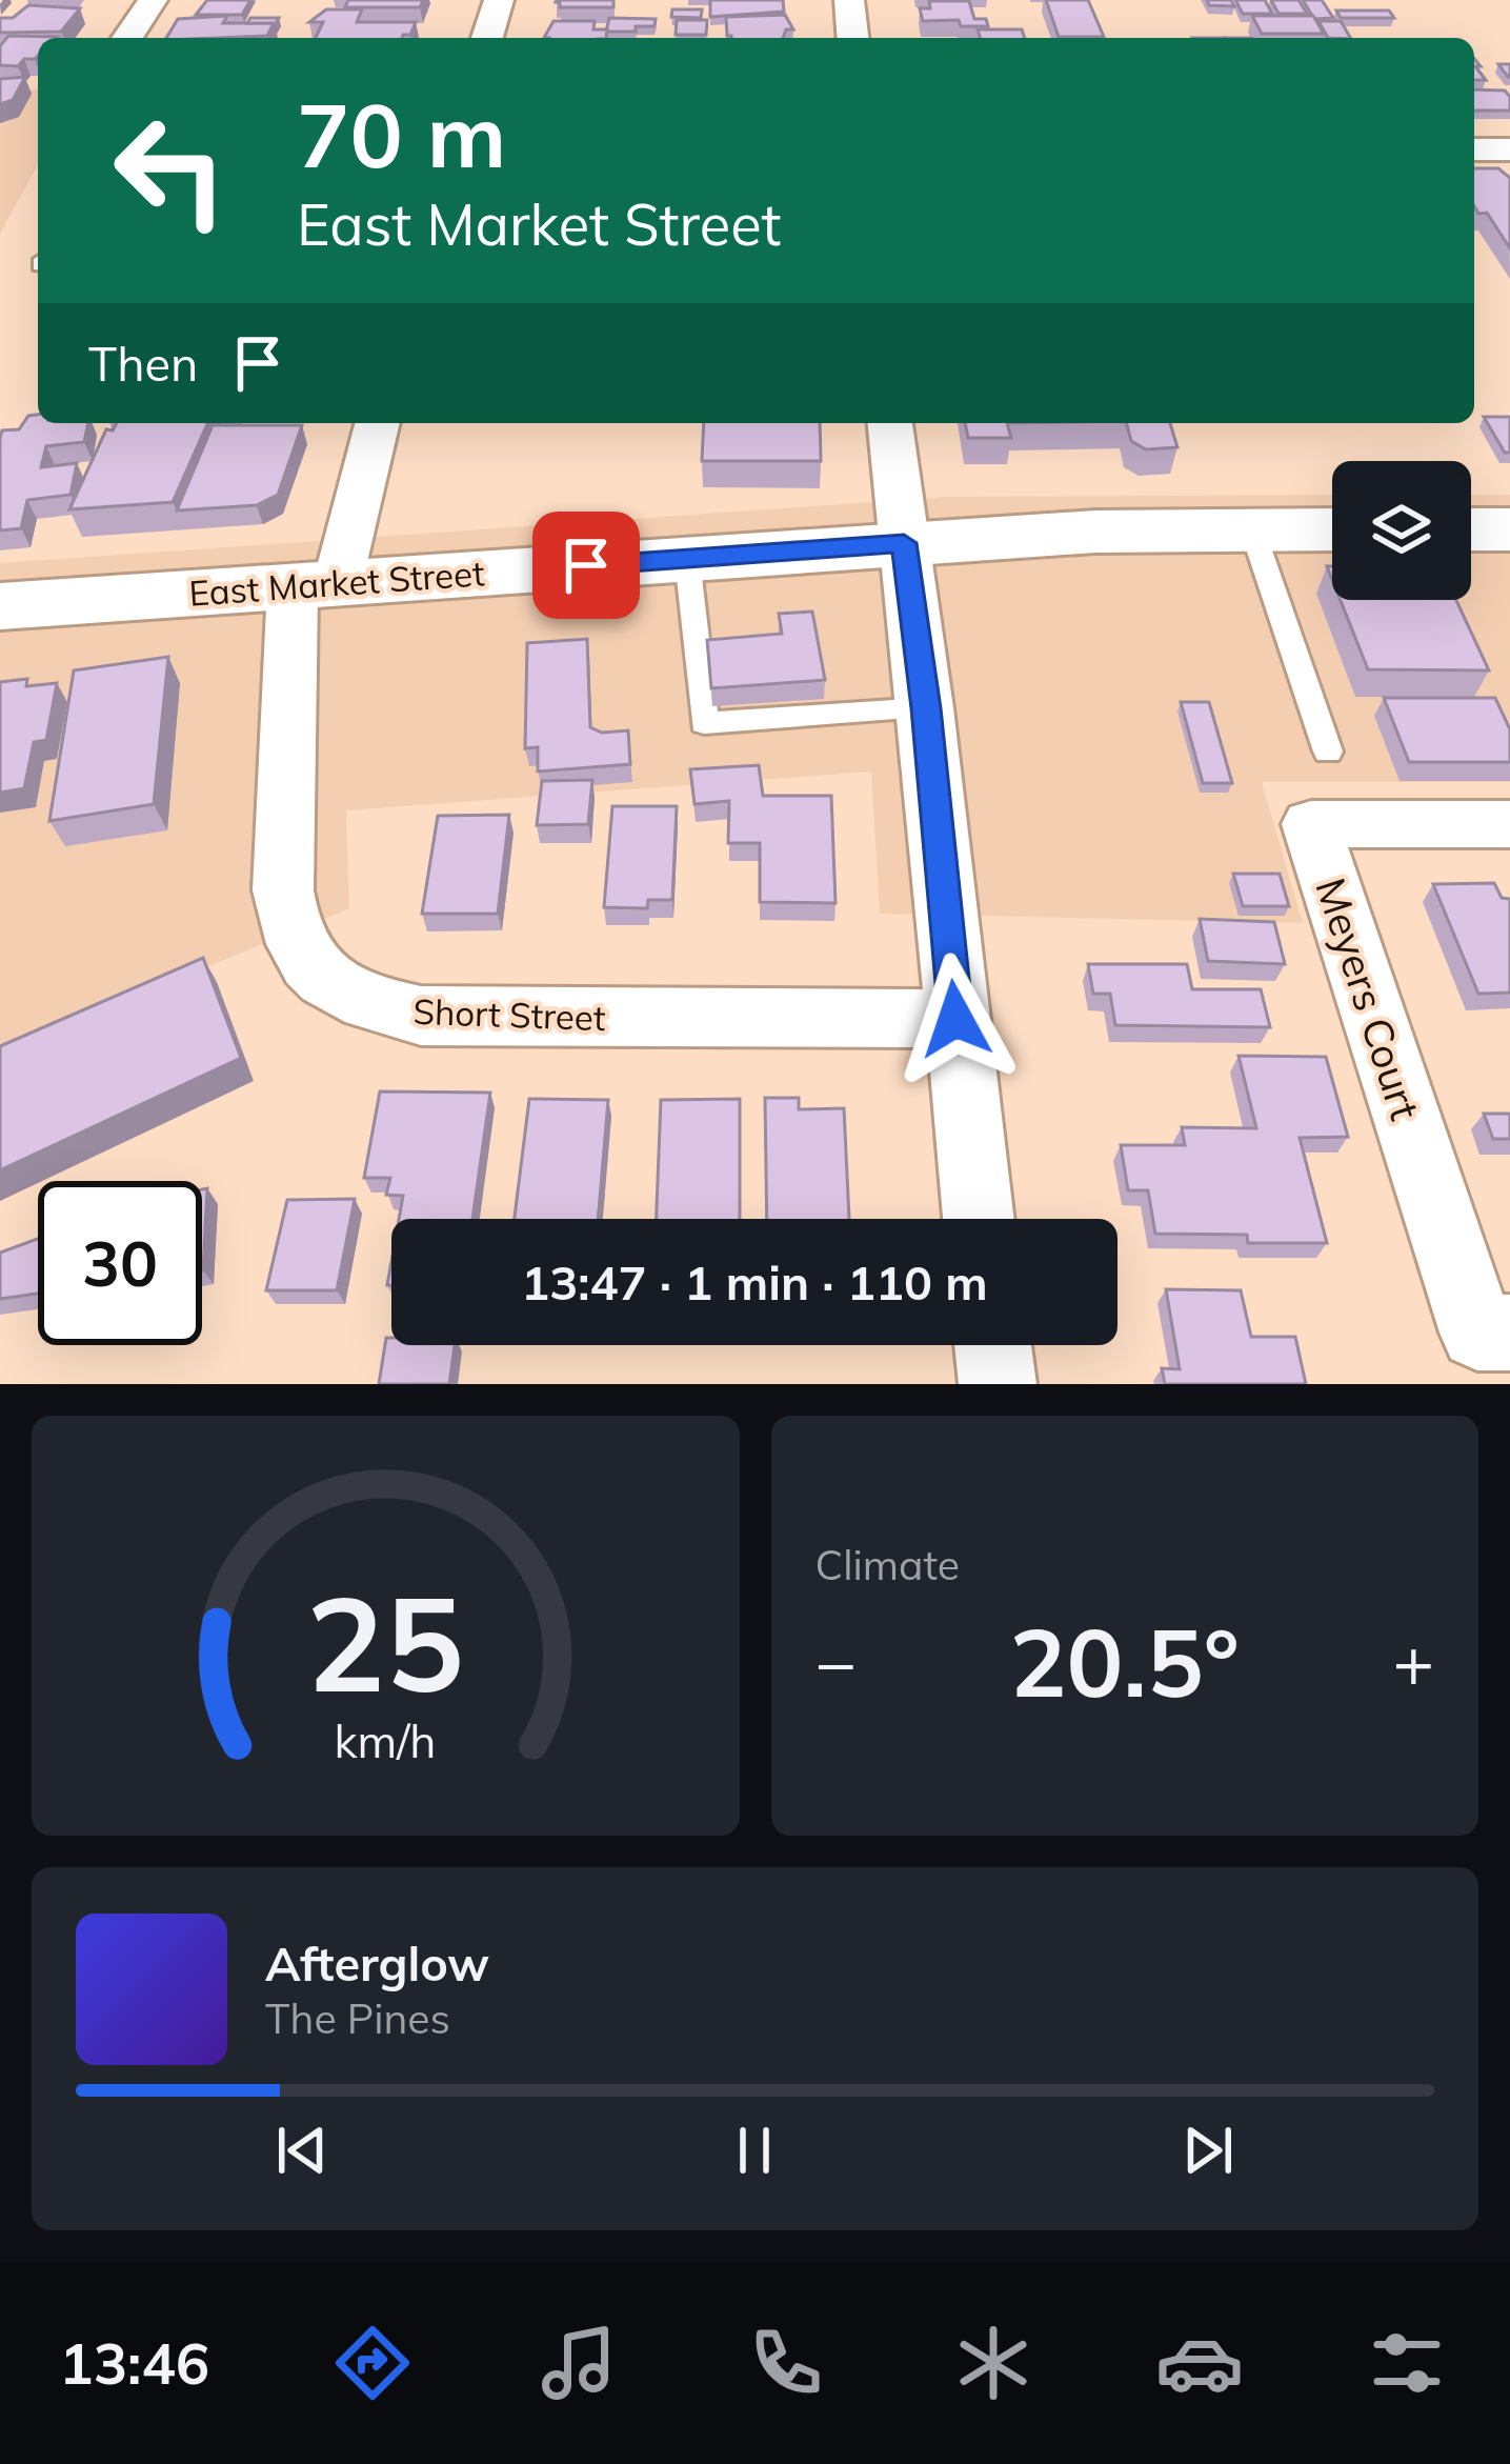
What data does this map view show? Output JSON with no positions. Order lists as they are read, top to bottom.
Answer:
{
  "streets": {
    "main road": ["East Market Street"],
    "street": ["Meyers Court", "Short Street"]
  },
  "crossings": [
    ["East Market Street", "Short Street"]
  ],
  "page": {
    "turn": ["70 m", "East Market Street"],
    "then": "Then",
    "limit": "30",
    "trip": "13:47 · 1 min · 110 m",
    "tile": "Climate",
    "heat": ["−", "20.5°", "+"],
    "song": ["Afterglow", "The Pines"],
    "tabs": "13:46",
    "gauge": ["25", "km/h"]
  }
}
